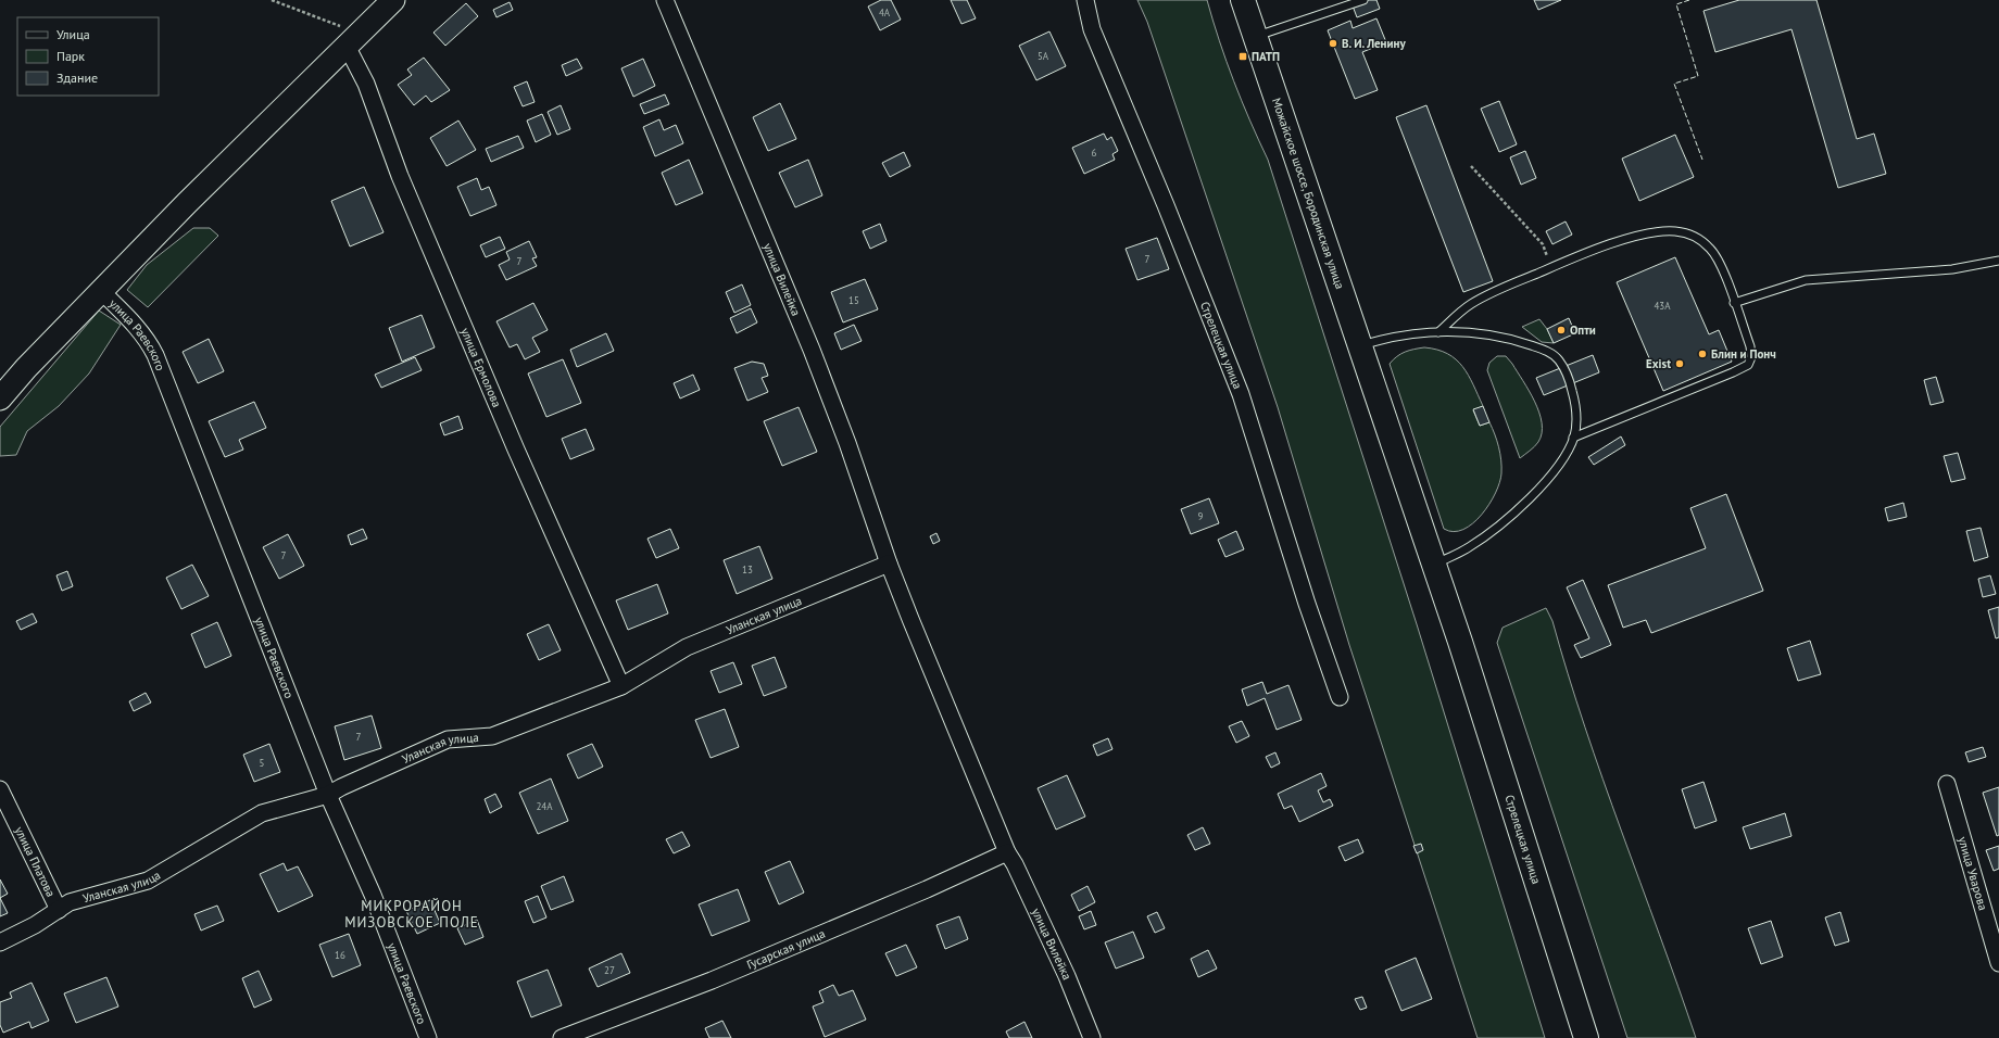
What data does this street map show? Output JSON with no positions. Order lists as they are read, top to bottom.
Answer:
{
  "streets": {
    "main road": ["Можайское шоссе, Бородинская улица", "Стрелецкая улица"],
    "street": [
      "улица Вилейка",
      "улица Раевского",
      "улица Ермолова",
      "Уланская улица",
      "улица Платова",
      "улица Уварова",
      "Гусарская улица"
    ]
  },
  "crossings": [
    ["Можайское шоссе, Бородинская улица", "Стрелецкая улица"],
    ["улица Вилейка", "Уланская улица"],
    ["улица Вилейка", "Гусарская улица"],
    ["улица Раевского", "Уланская улица"],
    ["улица Ермолова", "Уланская улица"],
    ["Уланская улица", "улица Платова"]
  ],
  "districts": ["МИКРОРАЙОН МИЗОВСКОЕ ПОЛЕ"],
  "places": {
    "other": [
      "В. И. Ленину",
      "Опти",
      "Блин и Понч",
      "Exist"
    ],
    "transit": ["ПАТП"]
  },
  "house_numbers": [
    "4А",
    "5А",
    "6",
    "7",
    "7",
    "15",
    "43А",
    "9",
    "7",
    "13",
    "7",
    "5",
    "24А",
    "16",
    "27"
  ],
  "legend": ["Улица", "Парк", "Здание"]
}
